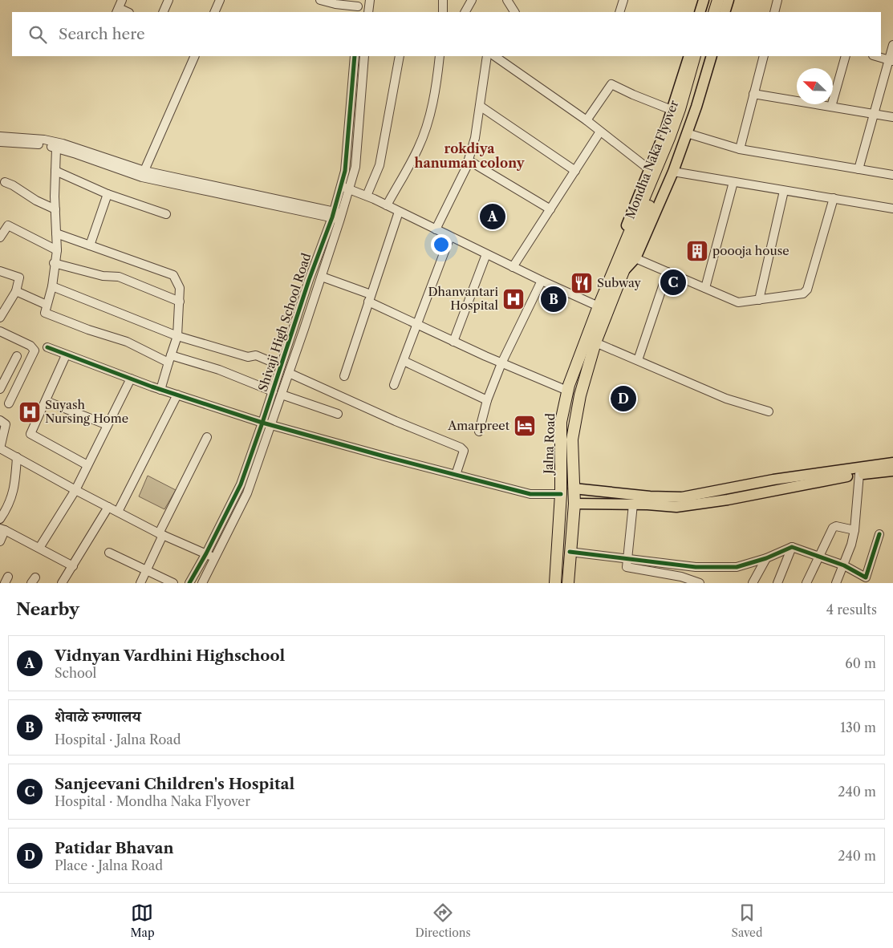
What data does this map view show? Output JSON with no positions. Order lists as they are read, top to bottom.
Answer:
{
  "streets": {
    "highway": ["Mondha Naka Flyover", "Jalna Road"],
    "street": ["Shivaji High School Road"]
  },
  "crossings": [
    ["Mondha Naka Flyover", "Jalna Road"]
  ],
  "districts": ["rokdiya hanuman colony"],
  "places": {
    "building": ["poooja house"],
    "restaurant": ["Subway"],
    "hospital": ["Dhanvantari Hospital", "Suyash Nursing Home"],
    "hotel": ["Amarpreet"]
  },
  "north": "top left",
  "page": {
    "search": "Search here",
    "pins": [
      "A",
      "C",
      "B",
      "D"
    ],
    "heading": ["Nearby", "4 results"],
    "list": [
      {
        "mark": "A",
        "name": "Vidnyan Vardhini Highschool",
        "note": "School",
        "value": "60 m"
      },
      {
        "mark": "B",
        "name": "शेवाळे रुग्णालय",
        "note": "Hospital · Jalna Road",
        "value": "130 m"
      },
      {
        "mark": "C",
        "name": "Sanjeevani Children's Hospital",
        "note": "Hospital · Mondha Naka Flyover",
        "value": "240 m"
      },
      {
        "mark": "D",
        "name": "Patidar Bhavan",
        "note": "Place · Jalna Road",
        "value": "240 m"
      }
    ],
    "nav": ["Map", "Directions", "Saved"]
  }
}
